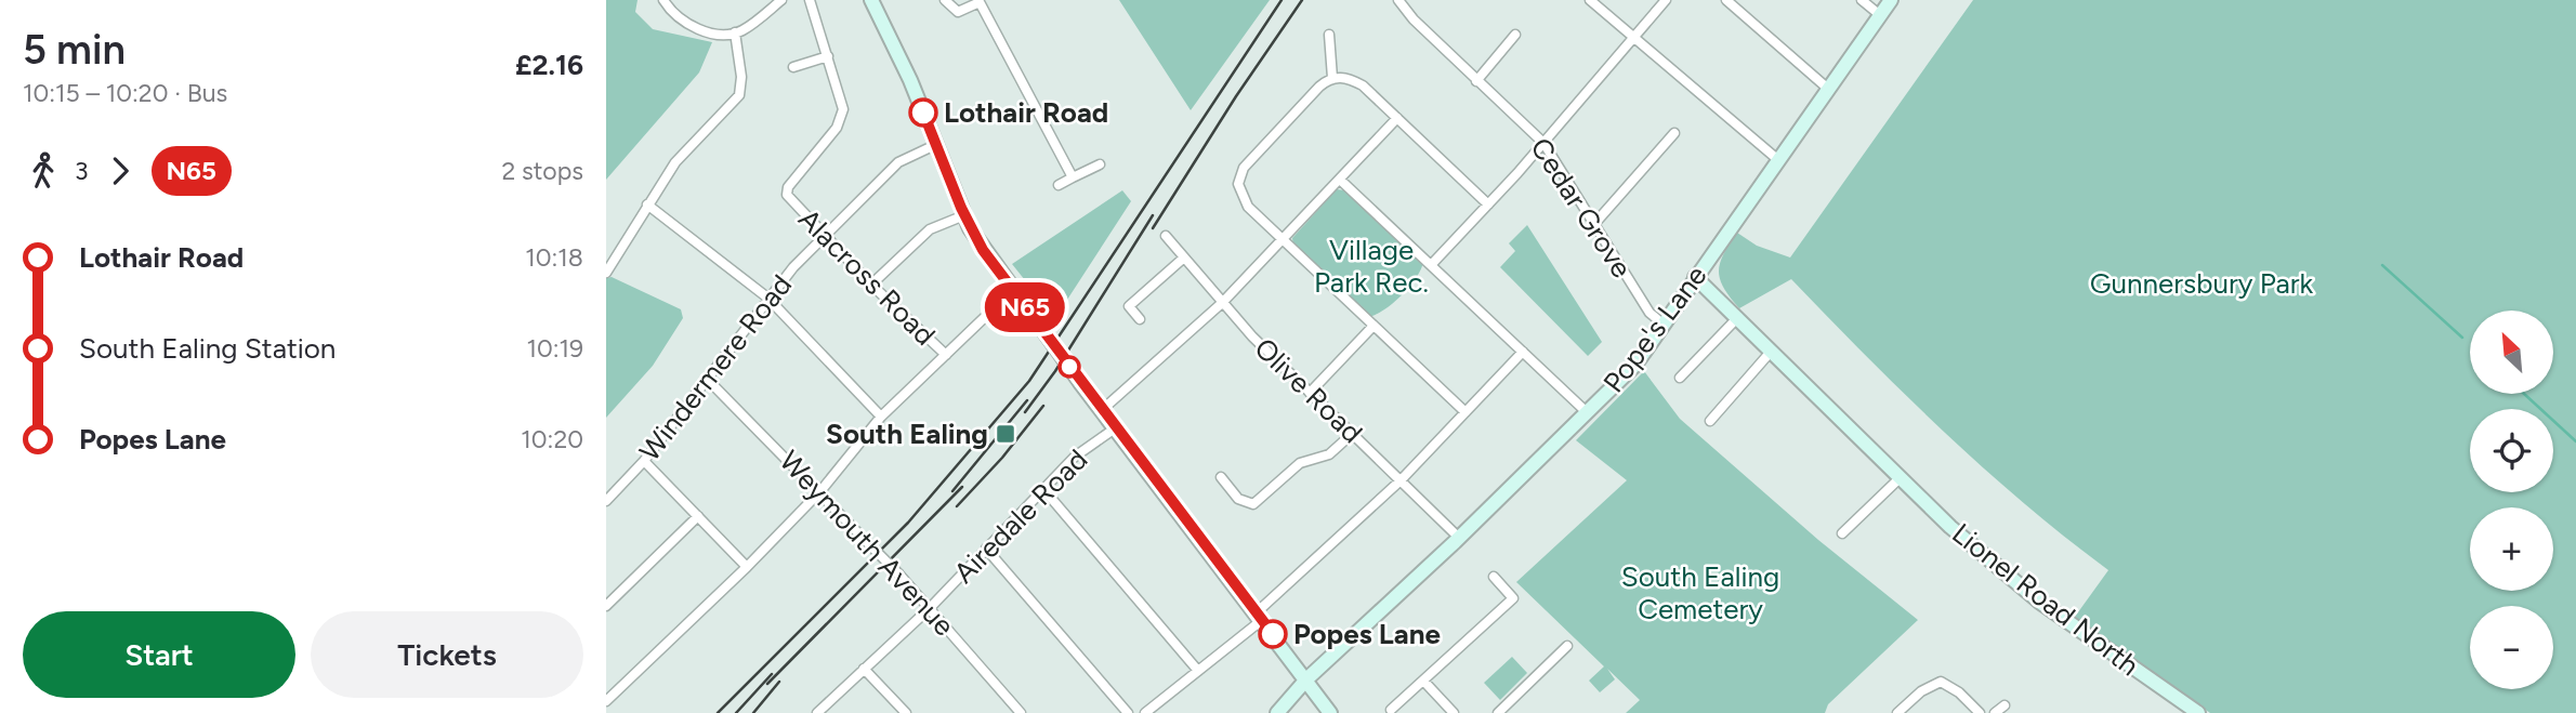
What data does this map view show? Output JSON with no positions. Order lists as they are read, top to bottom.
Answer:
{
  "streets": {
    "main road": ["Pope's Lane", "Lionel Road North"],
    "street": [
      "Cedar Grove",
      "Alacross Road",
      "Windermere Road",
      "Olive Road",
      "Airedale Road",
      "Weymouth Avenue"
    ]
  },
  "crossings": [
    ["Cedar Grove", "Pope's Lane"],
    ["Alacross Road", "Windermere Road"],
    ["Pope's Lane", "Olive Road"],
    ["Pope's Lane", "Lionel Road North"],
    ["Windermere Road", "Weymouth Avenue"],
    ["Airedale Road", "Weymouth Avenue"]
  ],
  "parks": ["Village Park Rec.", "Gunnersbury Park", "South Ealing Cemetery"],
  "places": {
    "other": ["Lothair Road", "Popes Lane"],
    "transit": ["South Ealing"]
  },
  "lines": ["bus line N65"],
  "north": "top left",
  "page": {
    "heading": ["5 min", "10:15 – 10:20 · Bus", "£2.16"],
    "on_map": "N65",
    "legs": ["3", "N65", "2 stops"],
    "list": [
      {
        "name": "Lothair Road",
        "value": "10:18"
      },
      {
        "name": "South Ealing Station",
        "value": "10:19"
      },
      {
        "name": "Popes Lane",
        "value": "10:20"
      }
    ],
    "map_buttons": ["+", "−"],
    "buttons": ["Start", "Tickets"]
  }
}
